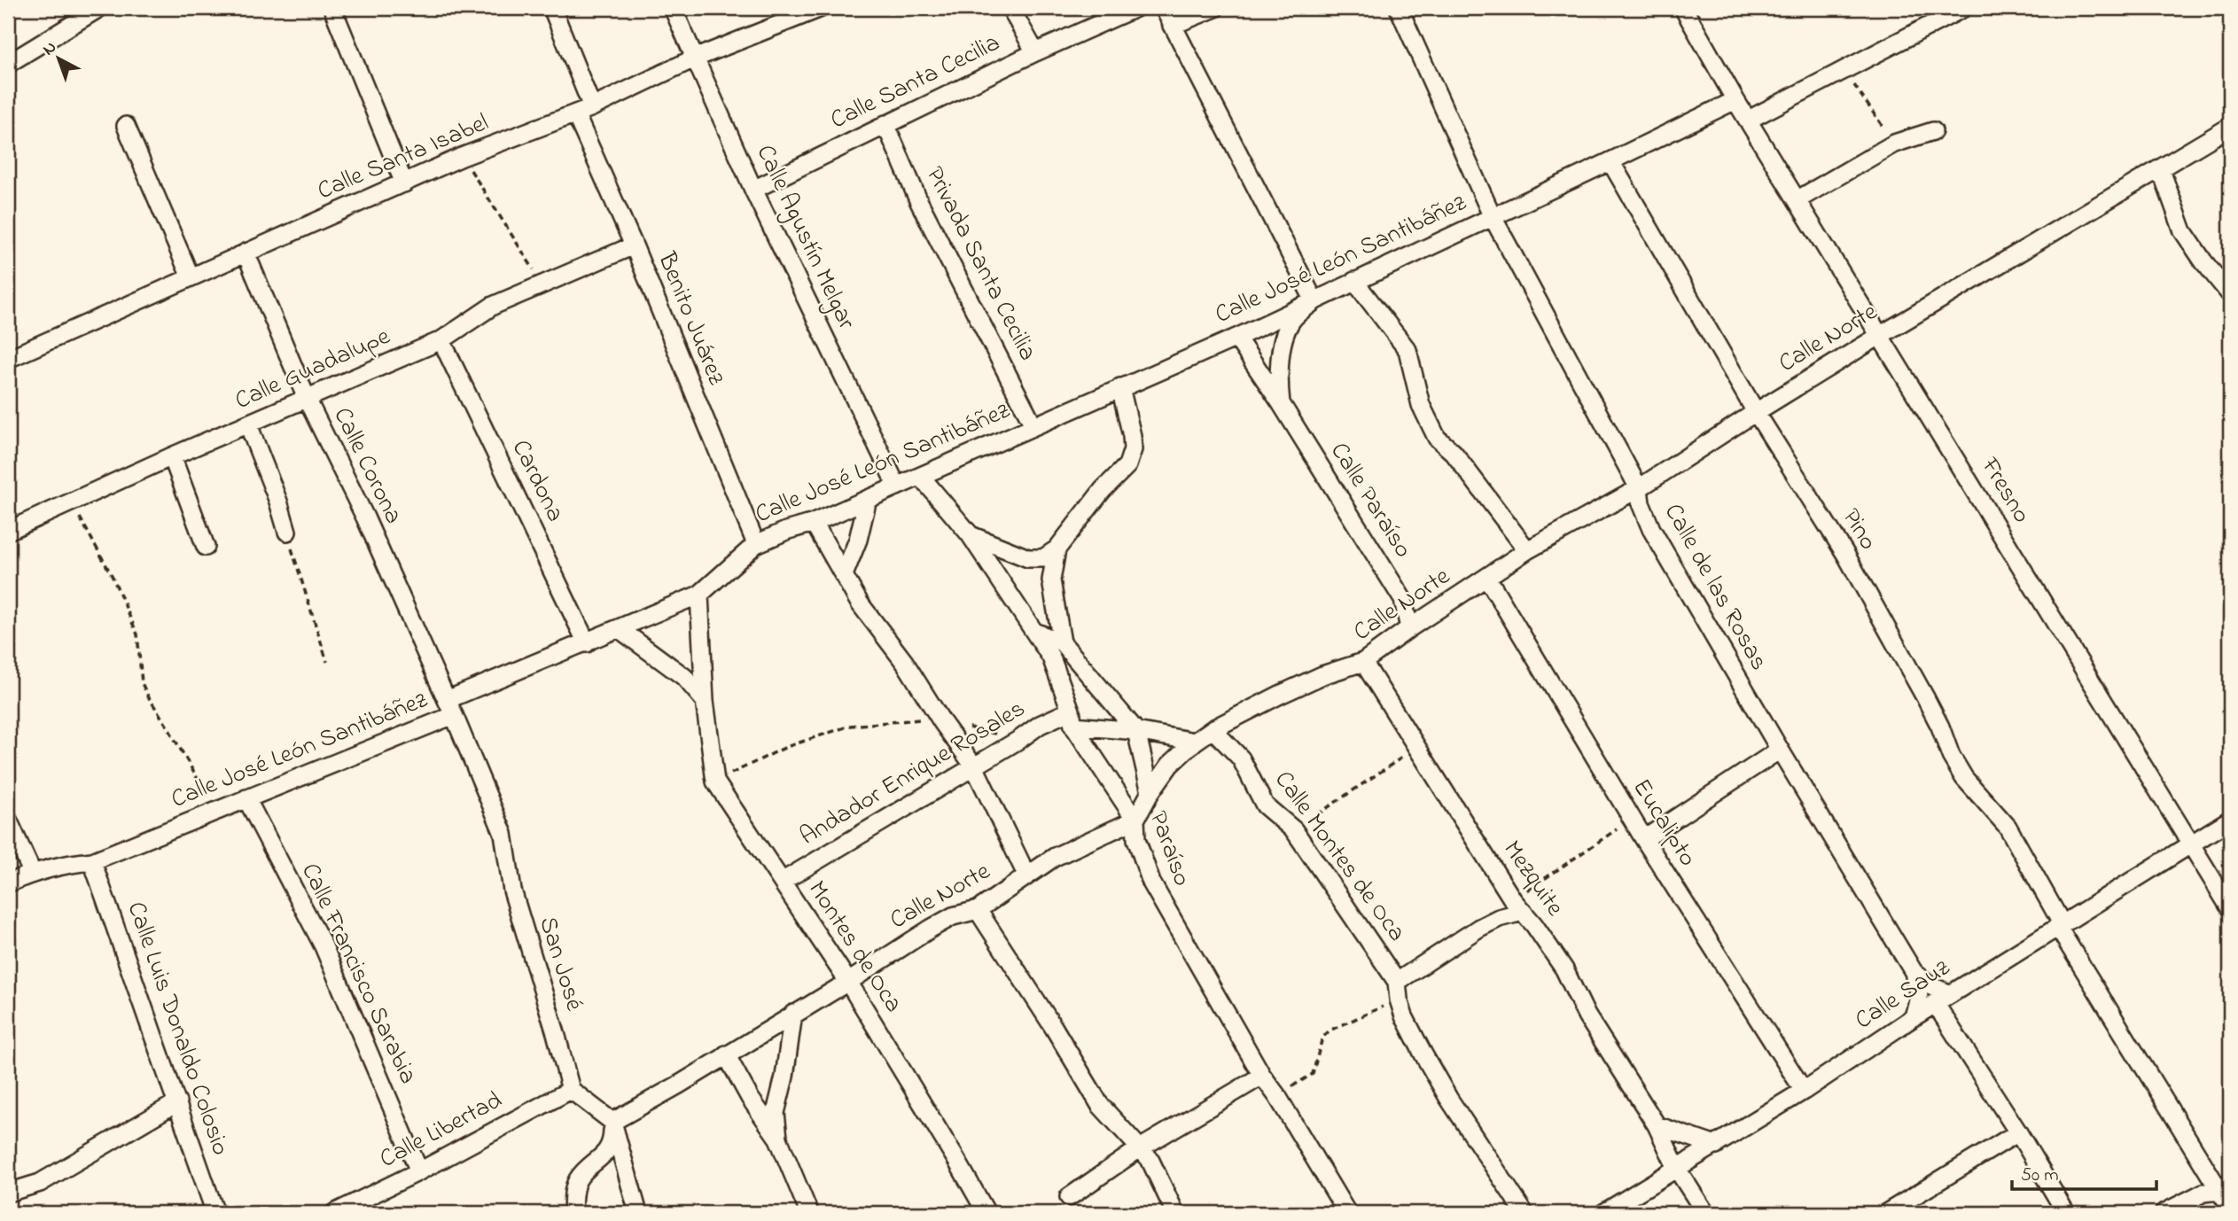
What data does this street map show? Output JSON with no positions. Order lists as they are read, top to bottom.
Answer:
{
  "streets": {
    "street": [
      "Calle Santa Cecilia",
      "Calle Santa Isabel",
      "Calle Agustín Melgar",
      "Calle José León Santibáñez",
      "Privada Santa Cecilia",
      "Benito Juárez",
      "Calle Norte",
      "Calle Guadalupe",
      "Calle Corona",
      "Cardona",
      "Fresno",
      "Calle Paraíso",
      "Pino",
      "Calle de las Rosas",
      "Andador Enrique Rosales",
      "Eucalipto",
      "Paraíso",
      "Calle Montes de Oca",
      "Mezquite",
      "Montes de Oca",
      "San José",
      "Calle Francisco Sarabia",
      "Calle Sauz",
      "Calle Luis Donaldo Colosio",
      "Calle Libertad"
    ]
  },
  "crossings": [
    ["Calle Santa Cecilia", "Calle Agustín Melgar"],
    ["Calle Santa Cecilia", "Privada Santa Cecilia"],
    ["Calle Santa Isabel", "Calle Agustín Melgar"],
    ["Calle Santa Isabel", "Benito Juárez"],
    ["Calle Santa Isabel", "Calle Corona"],
    ["Calle Agustín Melgar", "Calle José León Santibáñez"],
    ["Calle José León Santibáñez", "Privada Santa Cecilia"],
    ["Calle José León Santibáñez", "Benito Juárez"],
    ["Calle José León Santibáñez", "Calle Corona"],
    ["Calle José León Santibáñez", "Cardona"],
    ["Calle José León Santibáñez", "Fresno"],
    ["Calle José León Santibáñez", "Calle Paraíso"],
    ["Calle José León Santibáñez", "Pino"],
    ["Calle José León Santibáñez", "Calle de las Rosas"],
    ["Calle José León Santibáñez", "Paraíso"],
    ["Calle José León Santibáñez", "Montes de Oca"],
    ["Calle José León Santibáñez", "San José"],
    ["Calle José León Santibáñez", "Calle Francisco Sarabia"],
    ["Calle José León Santibáñez", "Calle Luis Donaldo Colosio"],
    ["Benito Juárez", "Calle Guadalupe"],
    ["Calle Norte", "Fresno"],
    ["Calle Norte", "Calle Paraíso"],
    ["Calle Norte", "Pino"],
    ["Calle Norte", "Calle de las Rosas"],
    ["Calle Norte", "Eucalipto"],
    ["Calle Norte", "Paraíso"],
    ["Calle Norte", "Calle Montes de Oca"],
    ["Calle Norte", "Mezquite"],
    ["Calle Norte", "Montes de Oca"],
    ["Calle Guadalupe", "Calle Corona"],
    ["Calle Guadalupe", "Cardona"],
    ["Calle Corona", "San José"],
    ["Fresno", "Calle Sauz"],
    ["Pino", "Calle Sauz"],
    ["Andador Enrique Rosales", "Paraíso"],
    ["Andador Enrique Rosales", "Montes de Oca"],
    ["Eucalipto", "Calle Sauz"],
    ["Mezquite", "Calle Sauz"],
    ["San José", "Calle Libertad"],
    ["Calle Francisco Sarabia", "Calle Libertad"]
  ],
  "scale_bar": "50 m",
  "north": "top left"
}
